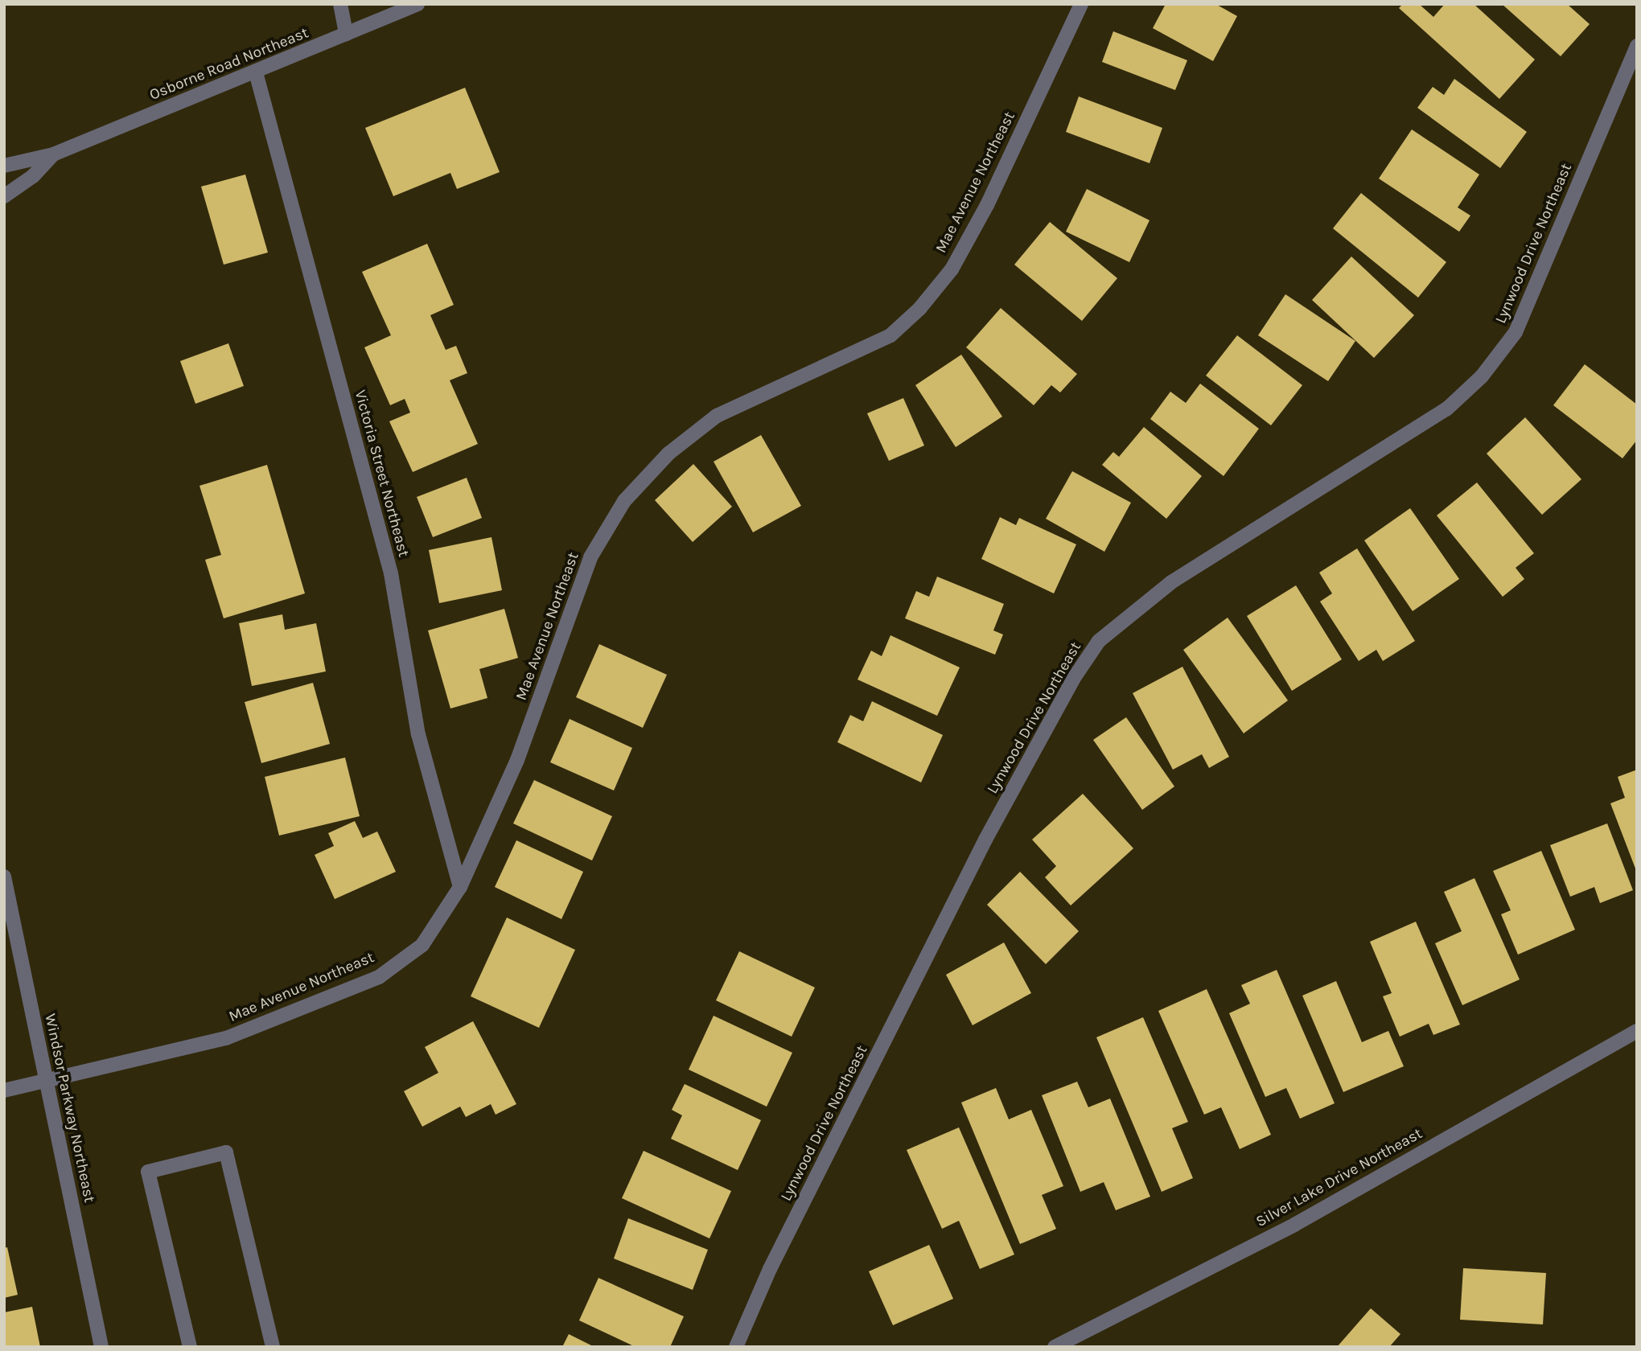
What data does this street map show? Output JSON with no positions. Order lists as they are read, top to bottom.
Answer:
{
  "streets": {
    "street": [
      "Osborne Road Northeast",
      "Mae Avenue Northeast",
      "Lynwood Drive Northeast",
      "Victoria Street Northeast",
      "Windsor Parkway Northeast",
      "Silver Lake Drive Northeast"
    ]
  },
  "crossings": [
    ["Osborne Road Northeast", "Victoria Street Northeast"],
    ["Mae Avenue Northeast", "Victoria Street Northeast"],
    ["Mae Avenue Northeast", "Windsor Parkway Northeast"]
  ]
}
